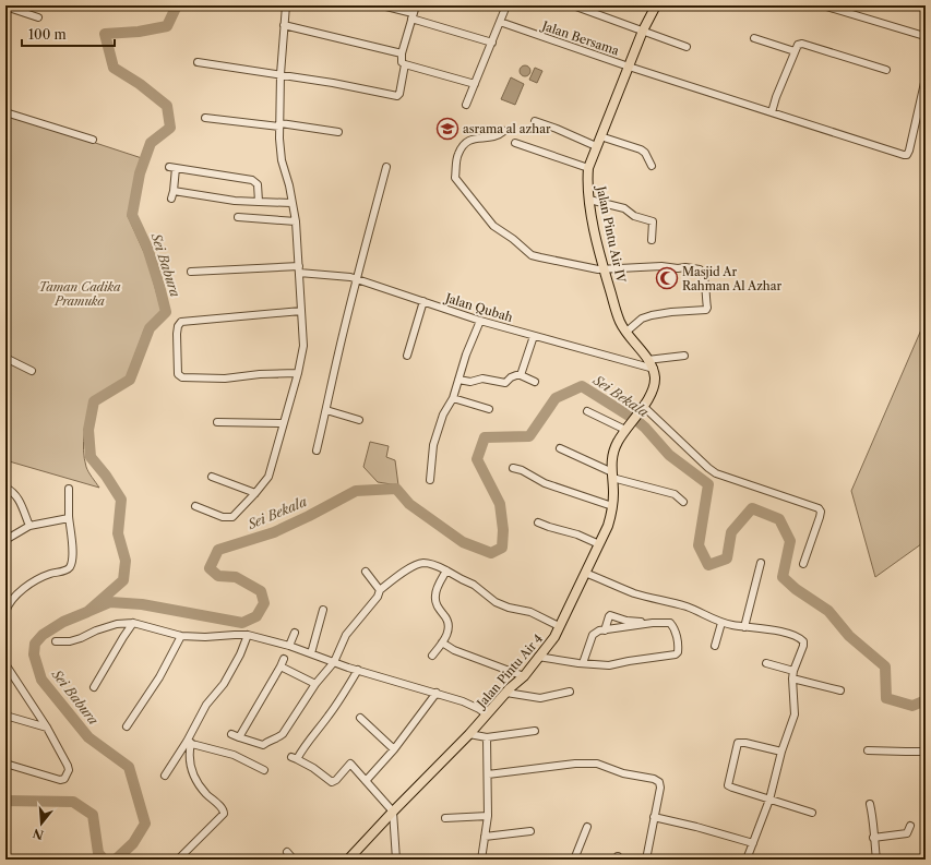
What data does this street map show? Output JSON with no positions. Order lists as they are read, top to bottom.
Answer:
{
  "streets": {
    "main road": ["Jalan Pintu Air IV", "Jalan Pintu Air 4"],
    "street": ["Jalan Bersama", "Jalan Qubah"]
  },
  "crossings": [
    ["Jalan Bersama", "Jalan Pintu Air IV"],
    ["Jalan Pintu Air IV", "Jalan Qubah"]
  ],
  "water": ["Sei Babura", "Sei Bekala"],
  "parks": ["Taman Cadika Pramuka"],
  "places": {
    "school or university": ["asrama al azhar"],
    "mosque": ["Masjid Ar Rahman Al Azhar"]
  },
  "scale_bar": "100 m",
  "north": "bottom"
}
